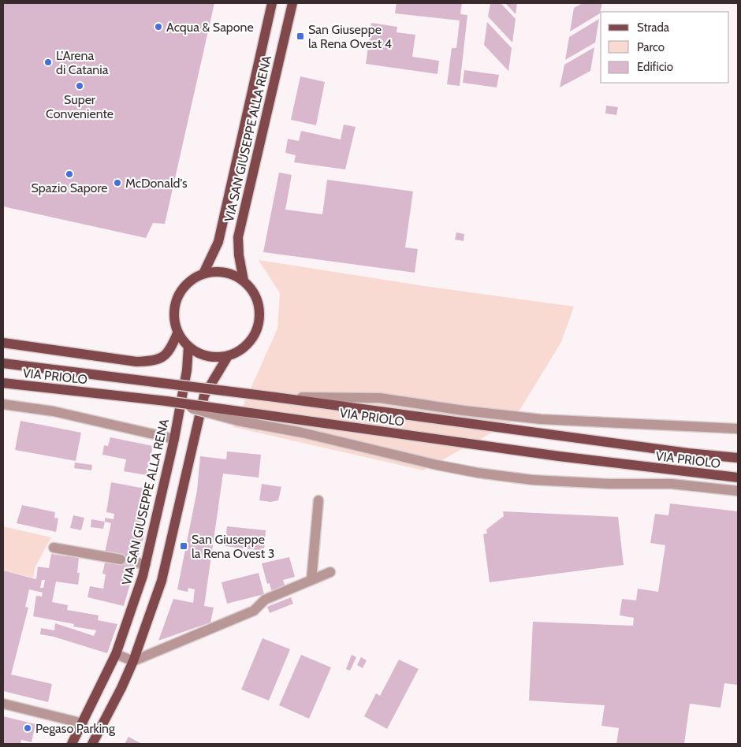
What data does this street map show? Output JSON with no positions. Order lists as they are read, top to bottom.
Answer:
{
  "streets": {
    "main road": ["VIA SAN GIUSEPPE ALLA RENA", "VIA PRIOLO"]
  },
  "places": {
    "other": [
      "Acqua & Sapone",
      "L'Arena di Catania",
      "Super Conveniente",
      "Spazio Sapore",
      "McDonald's",
      "Pegaso Parking"
    ],
    "transit": ["San Giuseppe la Rena Ovest 4", "San Giuseppe la Rena Ovest 3"]
  },
  "legend": ["Strada", "Parco", "Edificio"]
}
